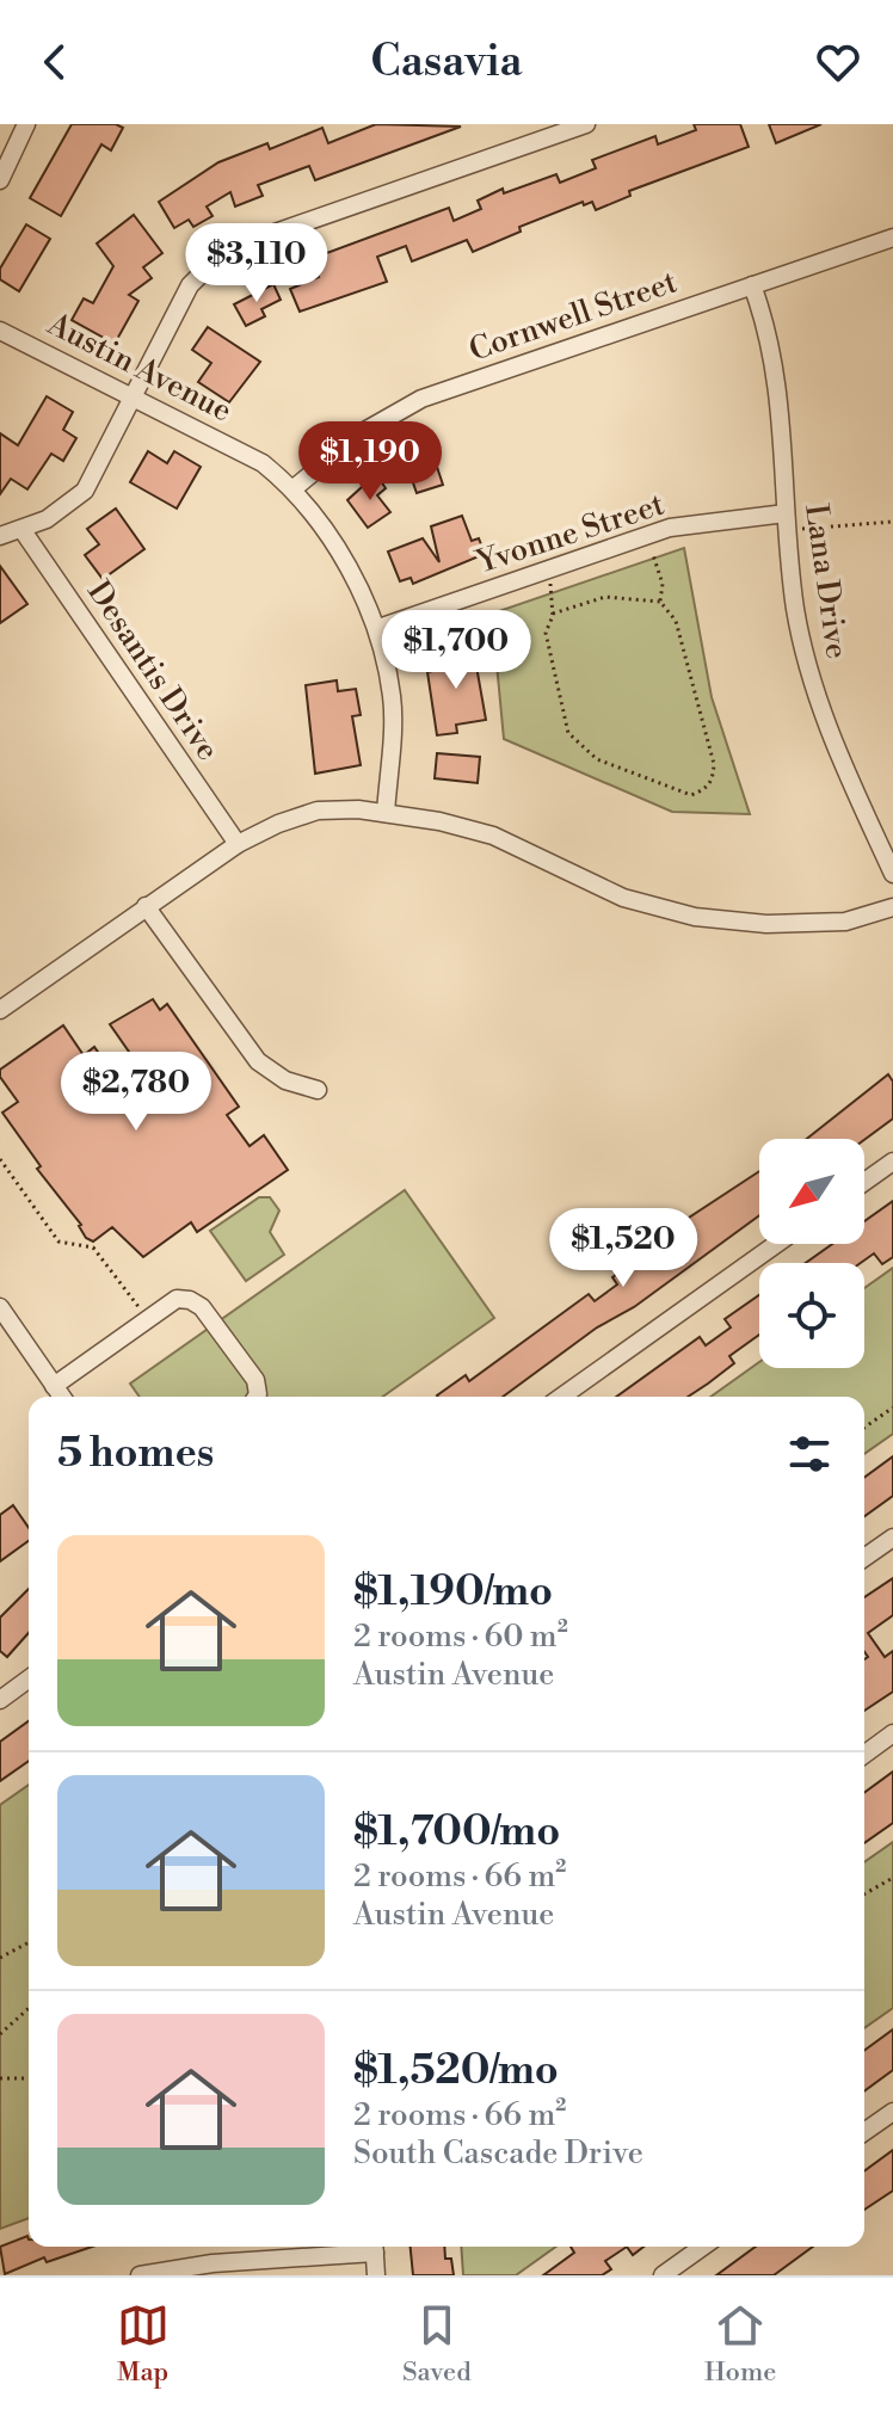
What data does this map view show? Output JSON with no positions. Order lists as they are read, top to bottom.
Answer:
{
  "streets": {
    "street": [
      "Cornwell Street",
      "Austin Avenue",
      "Yvonne Street",
      "Lana Drive",
      "Desantis Drive"
    ]
  },
  "crossings": [
    ["Cornwell Street", "Austin Avenue"],
    ["Cornwell Street", "Lana Drive"],
    ["Austin Avenue", "Yvonne Street"],
    ["Yvonne Street", "Lana Drive"]
  ],
  "north": "bottom left",
  "page": {
    "header": "Casavia",
    "price": [
      "$3,110",
      "$1,190",
      "$1,700",
      "$2,780",
      "$1,520"
    ],
    "heading": "5 homes",
    "list": [
      {
        "name": "$1,190/mo",
        "note": "2 rooms · 60 m² · Austin Avenue"
      },
      {
        "name": "$1,700/mo",
        "note": "2 rooms · 66 m² · Austin Avenue"
      },
      {
        "name": "$1,520/mo",
        "note": "2 rooms · 66 m² · South Cascade Drive"
      }
    ],
    "tabs": ["Map", "Saved", "Home"]
  }
}
